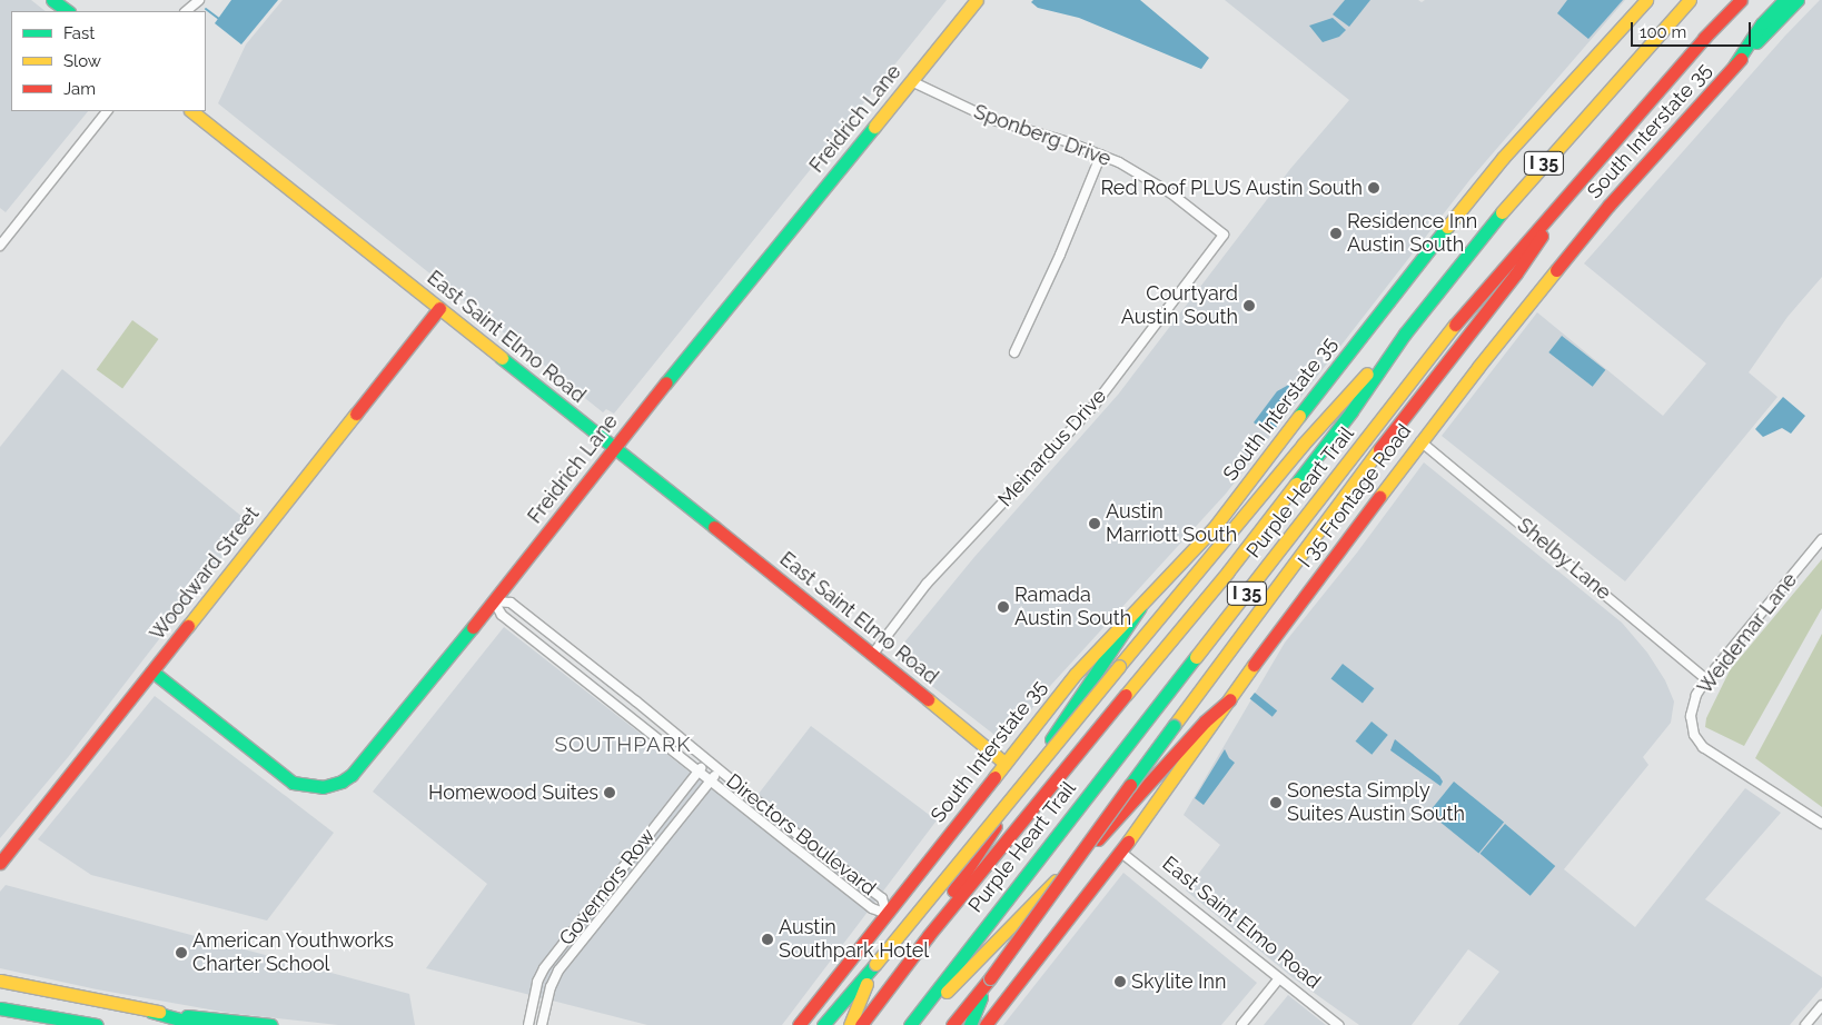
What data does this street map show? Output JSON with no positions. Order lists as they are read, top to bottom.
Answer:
{
  "streets": {
    "main road": [
      "Freidrich Lane",
      "South Interstate 35",
      "I 35",
      "East Saint Elmo Road",
      "Purple Heart Trail",
      "I 35 Frontage Road",
      "Woodward Street"
    ],
    "street": [
      "Sponberg Drive",
      "Meinardus Drive",
      "Shelby Lane",
      "Weidemar Lane",
      "Directors Boulevard",
      "Governors Row"
    ]
  },
  "crossings": [
    ["Freidrich Lane", "Sponberg Drive"],
    ["Freidrich Lane", "East Saint Elmo Road"],
    ["Freidrich Lane", "Woodward Street"],
    ["Freidrich Lane", "Directors Boulevard"],
    ["South Interstate 35", "East Saint Elmo Road"],
    ["South Interstate 35", "I 35 Frontage Road"],
    ["South Interstate 35", "Directors Boulevard"],
    ["Sponberg Drive", "Meinardus Drive"],
    ["East Saint Elmo Road", "Meinardus Drive"],
    ["East Saint Elmo Road", "Woodward Street"],
    ["I 35 Frontage Road", "Shelby Lane"],
    ["Shelby Lane", "Weidemar Lane"],
    ["Directors Boulevard", "Governors Row"]
  ],
  "districts": ["SOUTHPARK"],
  "places": [
    "Red Roof PLUS Austin South",
    "Residence Inn Austin South",
    "Courtyard Austin South",
    "Austin Marriott South",
    "Ramada Austin South",
    "Homewood Suites",
    "Sonesta Simply Suites Austin South",
    "Austin Southpark Hotel",
    "American Youthworks Charter School",
    "Skylite Inn"
  ],
  "legend": ["Fast", "Slow", "Jam"],
  "scale_bar": "100 m"
}
